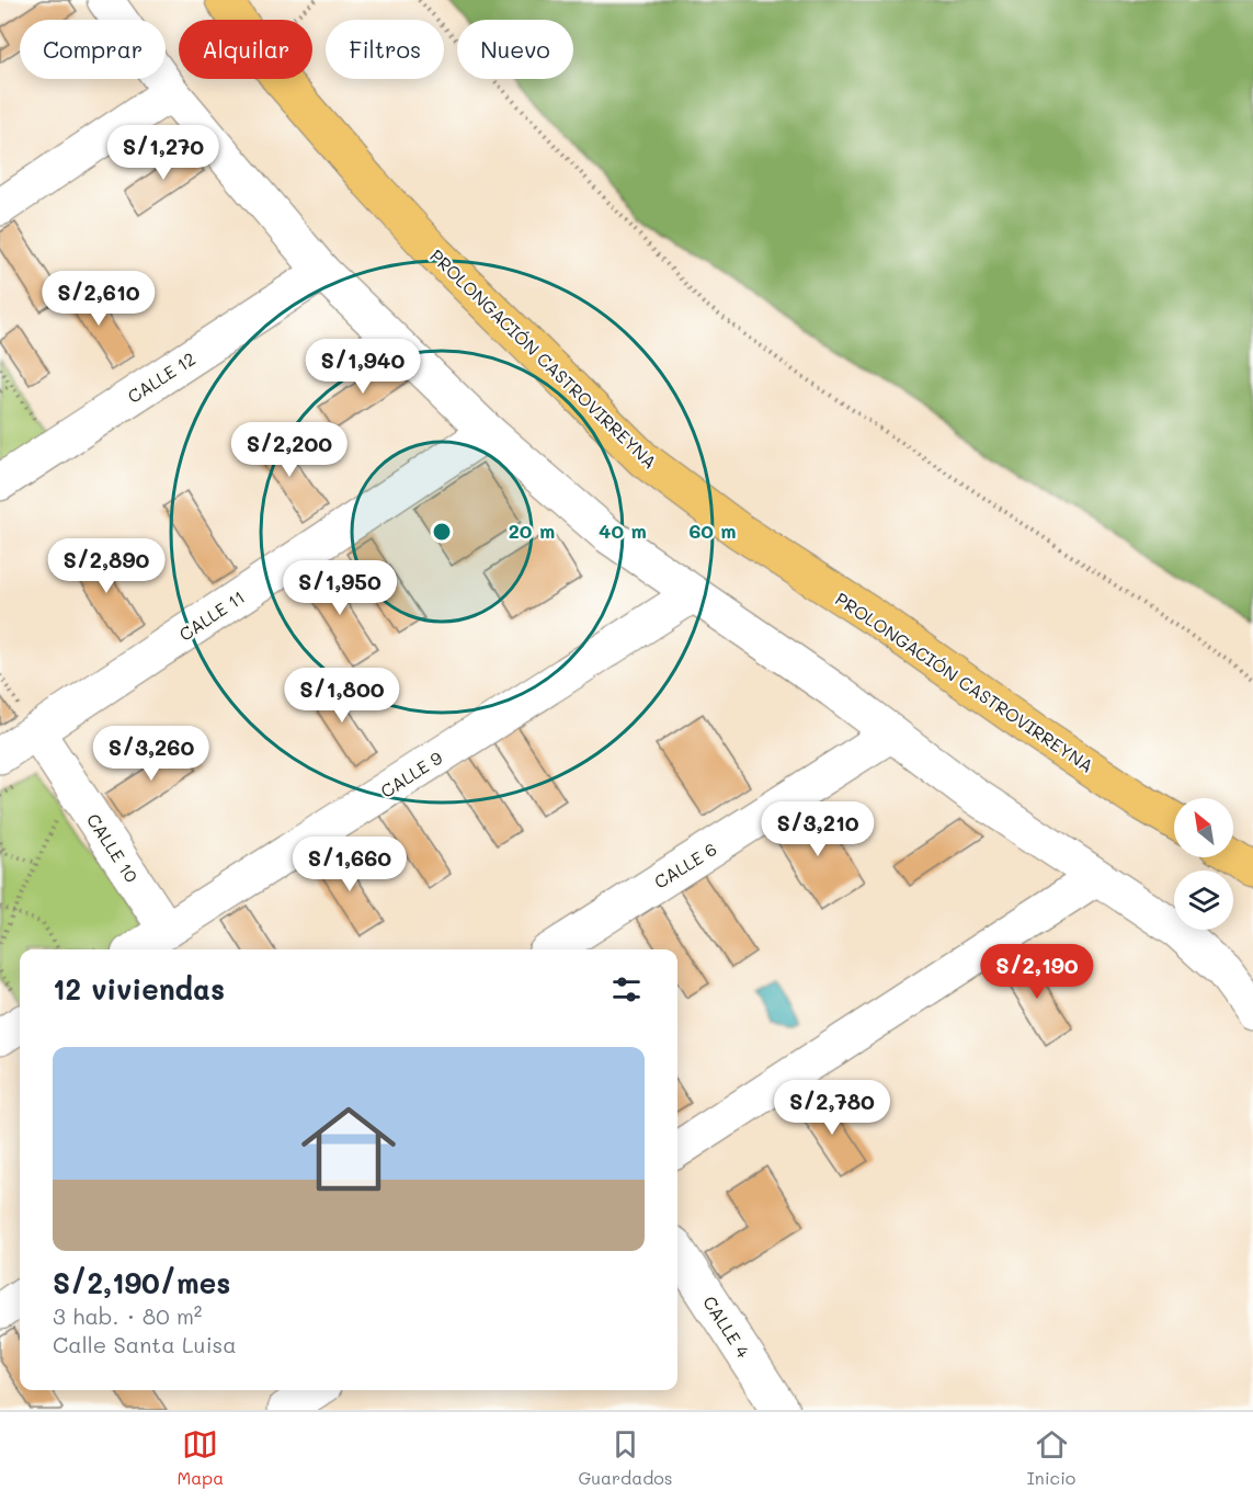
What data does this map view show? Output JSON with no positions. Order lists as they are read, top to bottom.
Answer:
{
  "streets": {
    "main road": ["PROLONGACIÓN CASTROVIRREYNA"],
    "street": [
      "CALLE 12",
      "CALLE 11",
      "CALLE 9",
      "CALLE 10",
      "CALLE 6",
      "CALLE 4"
    ]
  },
  "crossings": [
    ["CALLE 11", "CALLE 10"],
    ["CALLE 9", "CALLE 10"]
  ],
  "north": "top left",
  "page": {
    "chip": [
      "Comprar",
      "Alquilar",
      "Filtros",
      "Nuevo"
    ],
    "price": [
      "S/1,270",
      "S/2,610",
      "S/1,940",
      "S/2,200",
      "S/2,890",
      "S/1,950",
      "S/1,800",
      "S/3,260",
      "S/3,210",
      "S/1,660",
      "S/2,190",
      "S/2,780"
    ],
    "heading": "12 viviendas",
    "list": [
      {
        "name": "S/2,190/mes",
        "note": "3 hab. · 80 m² · Calle Santa Luisa"
      }
    ],
    "tabs": ["Mapa", "Guardados", "Inicio"]
  },
  "rings": ["20 m", "40 m", "60 m"]
}
